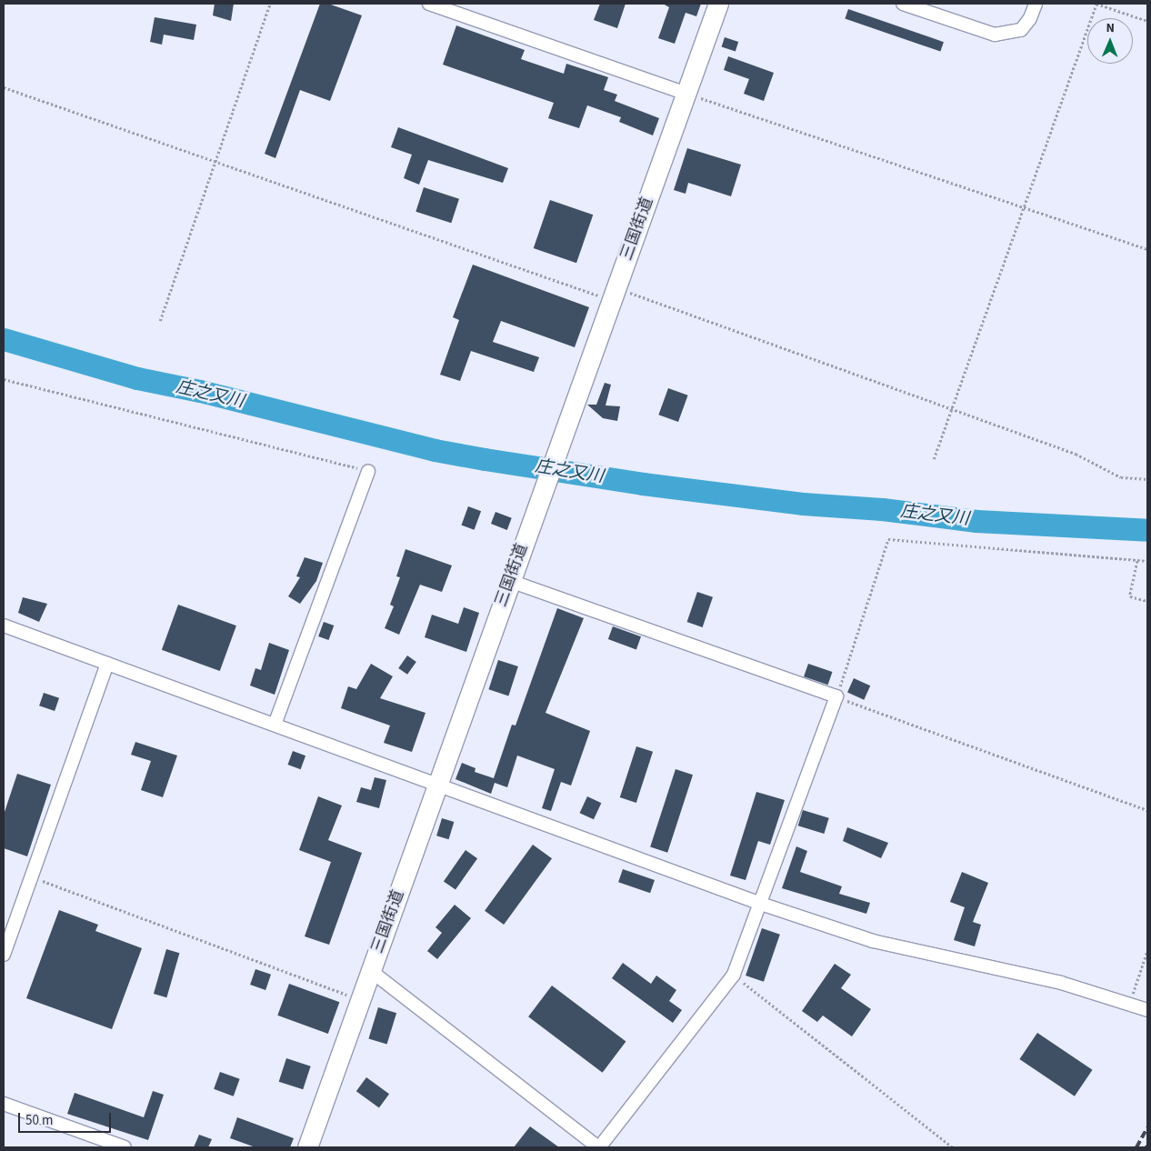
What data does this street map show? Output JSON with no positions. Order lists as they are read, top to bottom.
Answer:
{
  "streets": {
    "highway": ["三国街道"]
  },
  "water": ["庄之又川"],
  "scale_bar": "50 m",
  "north": "top"
}
